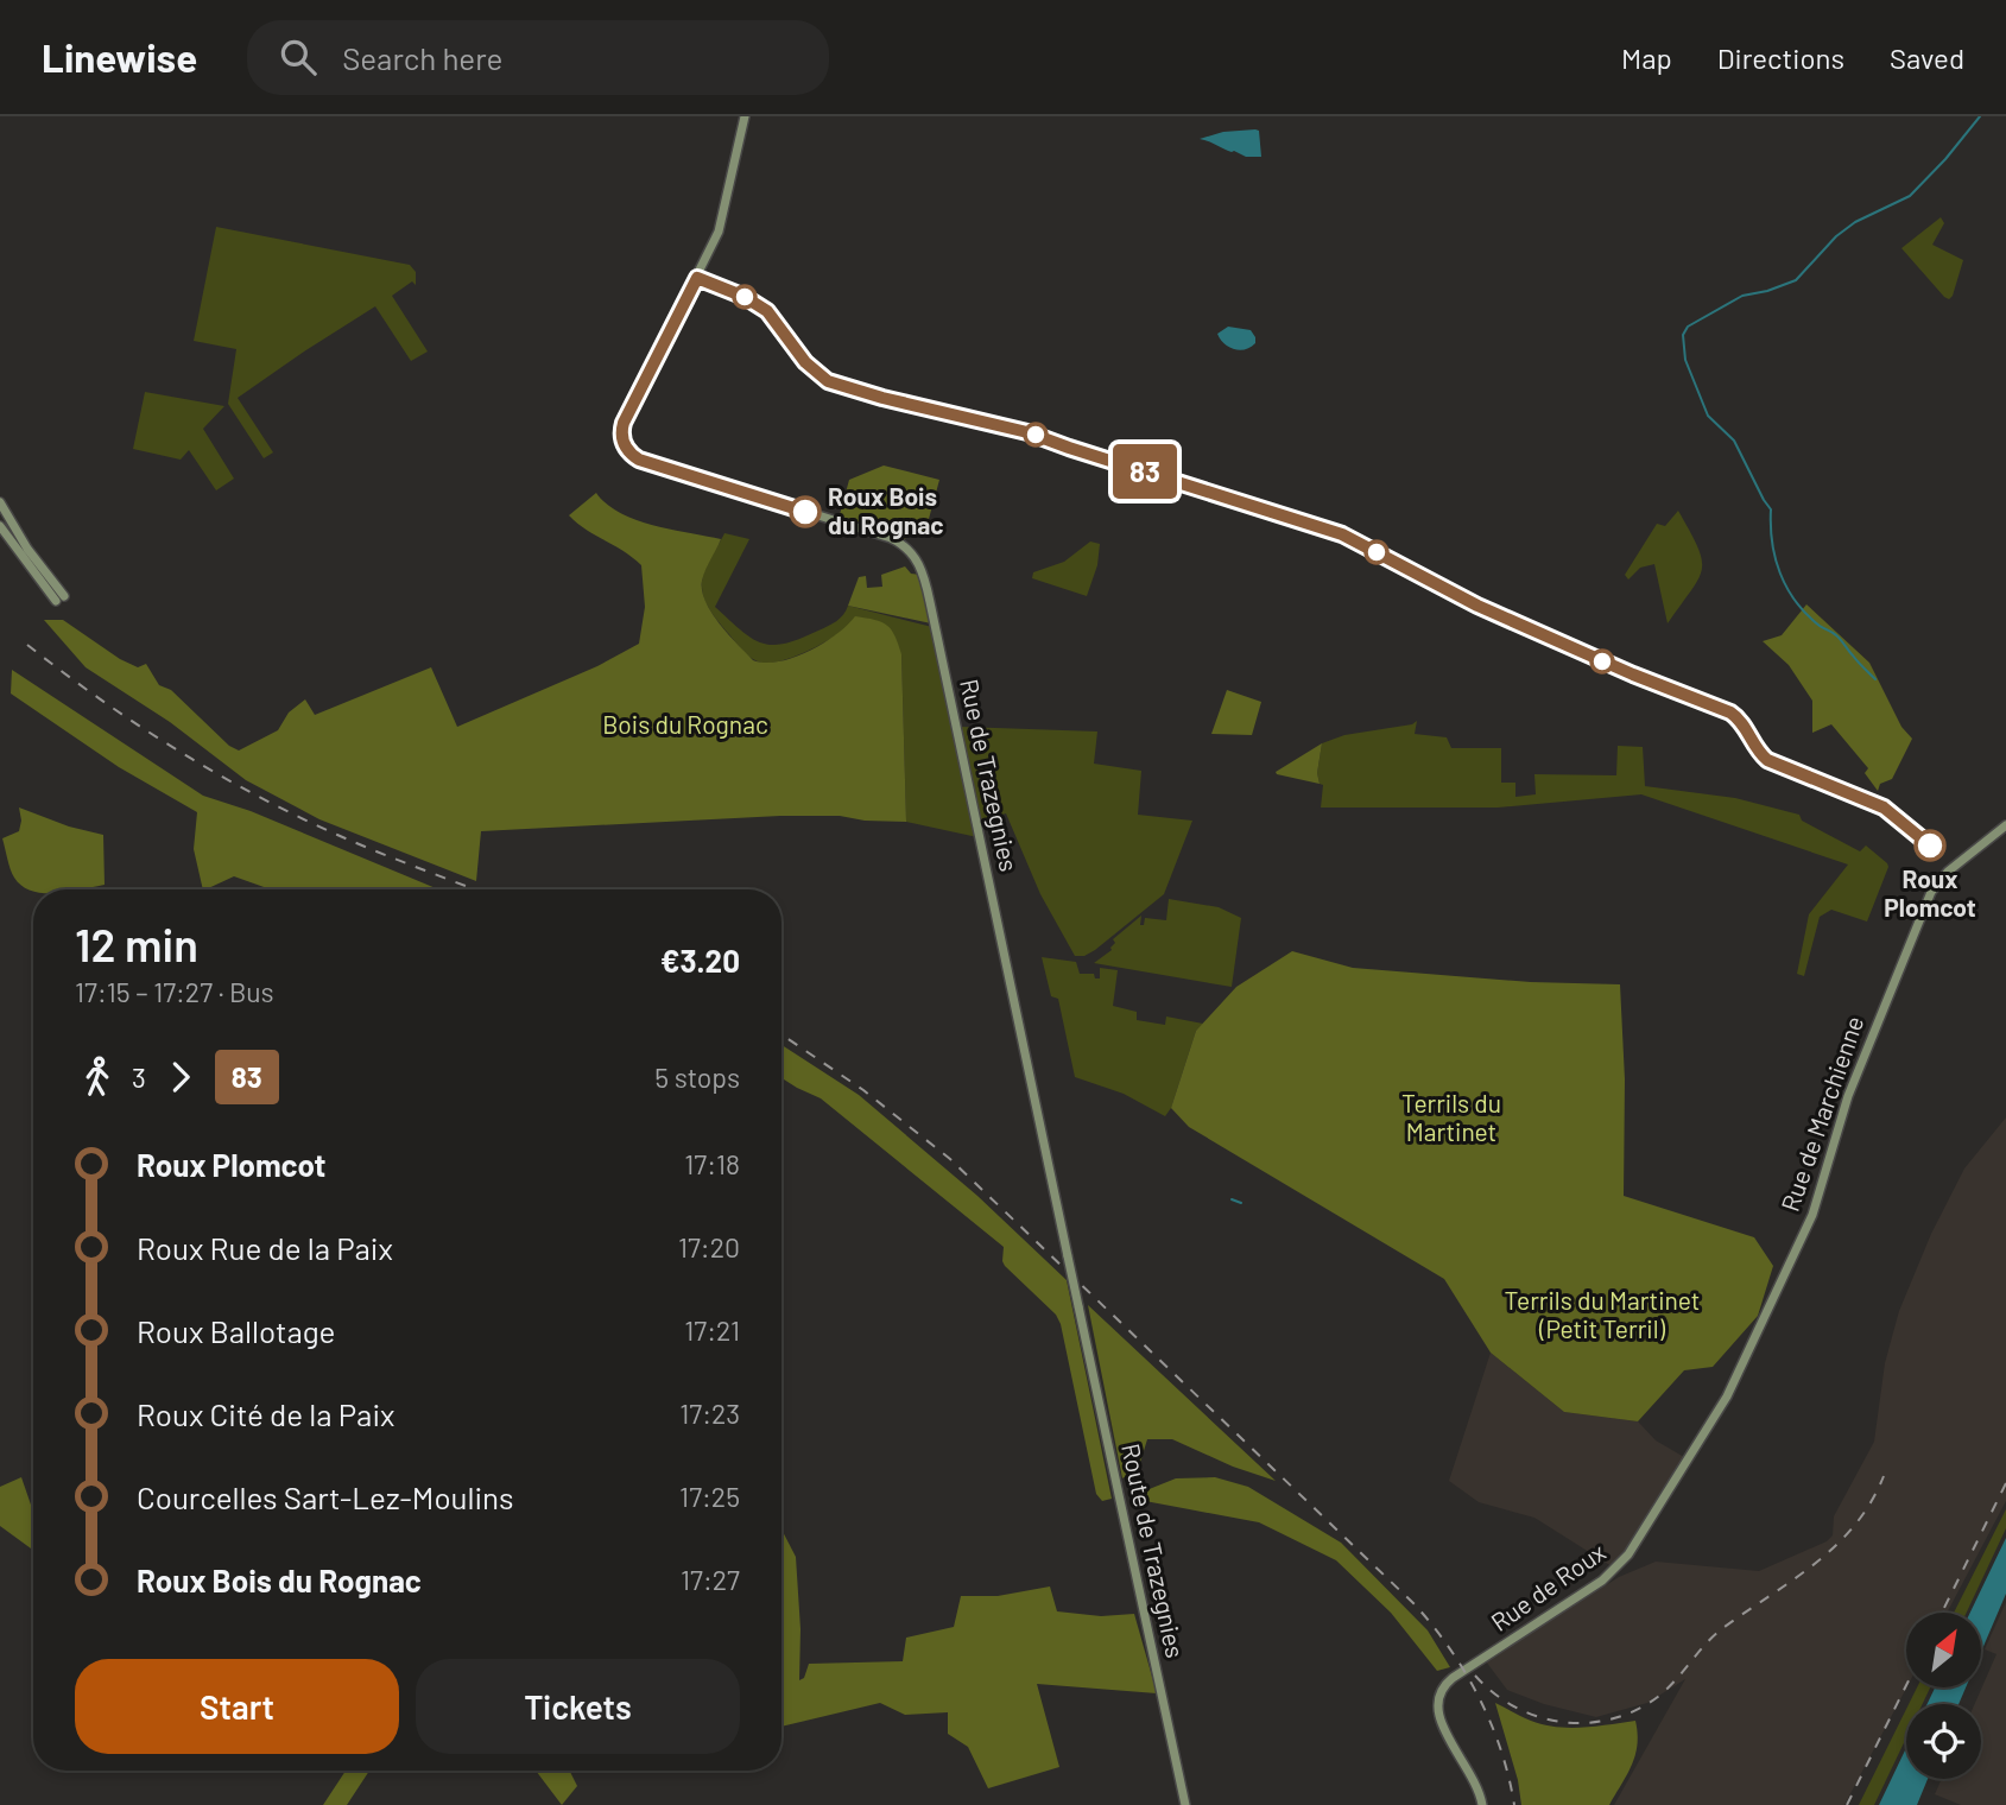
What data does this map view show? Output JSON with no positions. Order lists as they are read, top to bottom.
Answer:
{
  "streets": {
    "main road": [
      "Rue de Trazegnies",
      "Rue de Marchienne",
      "Route de Trazegnies",
      "Rue de Roux"
    ]
  },
  "crossings": [
    ["Rue de Trazegnies", "Route de Trazegnies"],
    ["Rue de Marchienne", "Rue de Roux"]
  ],
  "parks": ["Bois du Rognac", "Terrils du Martinet", "Terrils du Martinet (Petit Terril)"],
  "places": ["Roux Bois du Rognac", "Roux Plomcot"],
  "lines": ["bus line 83"],
  "north": "top right",
  "page": {
    "header": "Linewise",
    "search": "Search here",
    "nav": ["Map", "Directions", "Saved"],
    "on_map": "83",
    "heading": ["12 min", "17:15 – 17:27 · Bus", "€3.20"],
    "legs": ["3", "83", "5 stops"],
    "list": [
      {
        "name": "Roux Plomcot",
        "value": "17:18"
      },
      {
        "name": "Roux Rue de la Paix",
        "value": "17:20"
      },
      {
        "name": "Roux Ballotage",
        "value": "17:21"
      },
      {
        "name": "Roux Cité de la Paix",
        "value": "17:23"
      },
      {
        "name": "Courcelles Sart-Lez-Moulins",
        "value": "17:25"
      },
      {
        "name": "Roux Bois du Rognac",
        "value": "17:27"
      }
    ],
    "buttons": ["Start", "Tickets"]
  }
}
